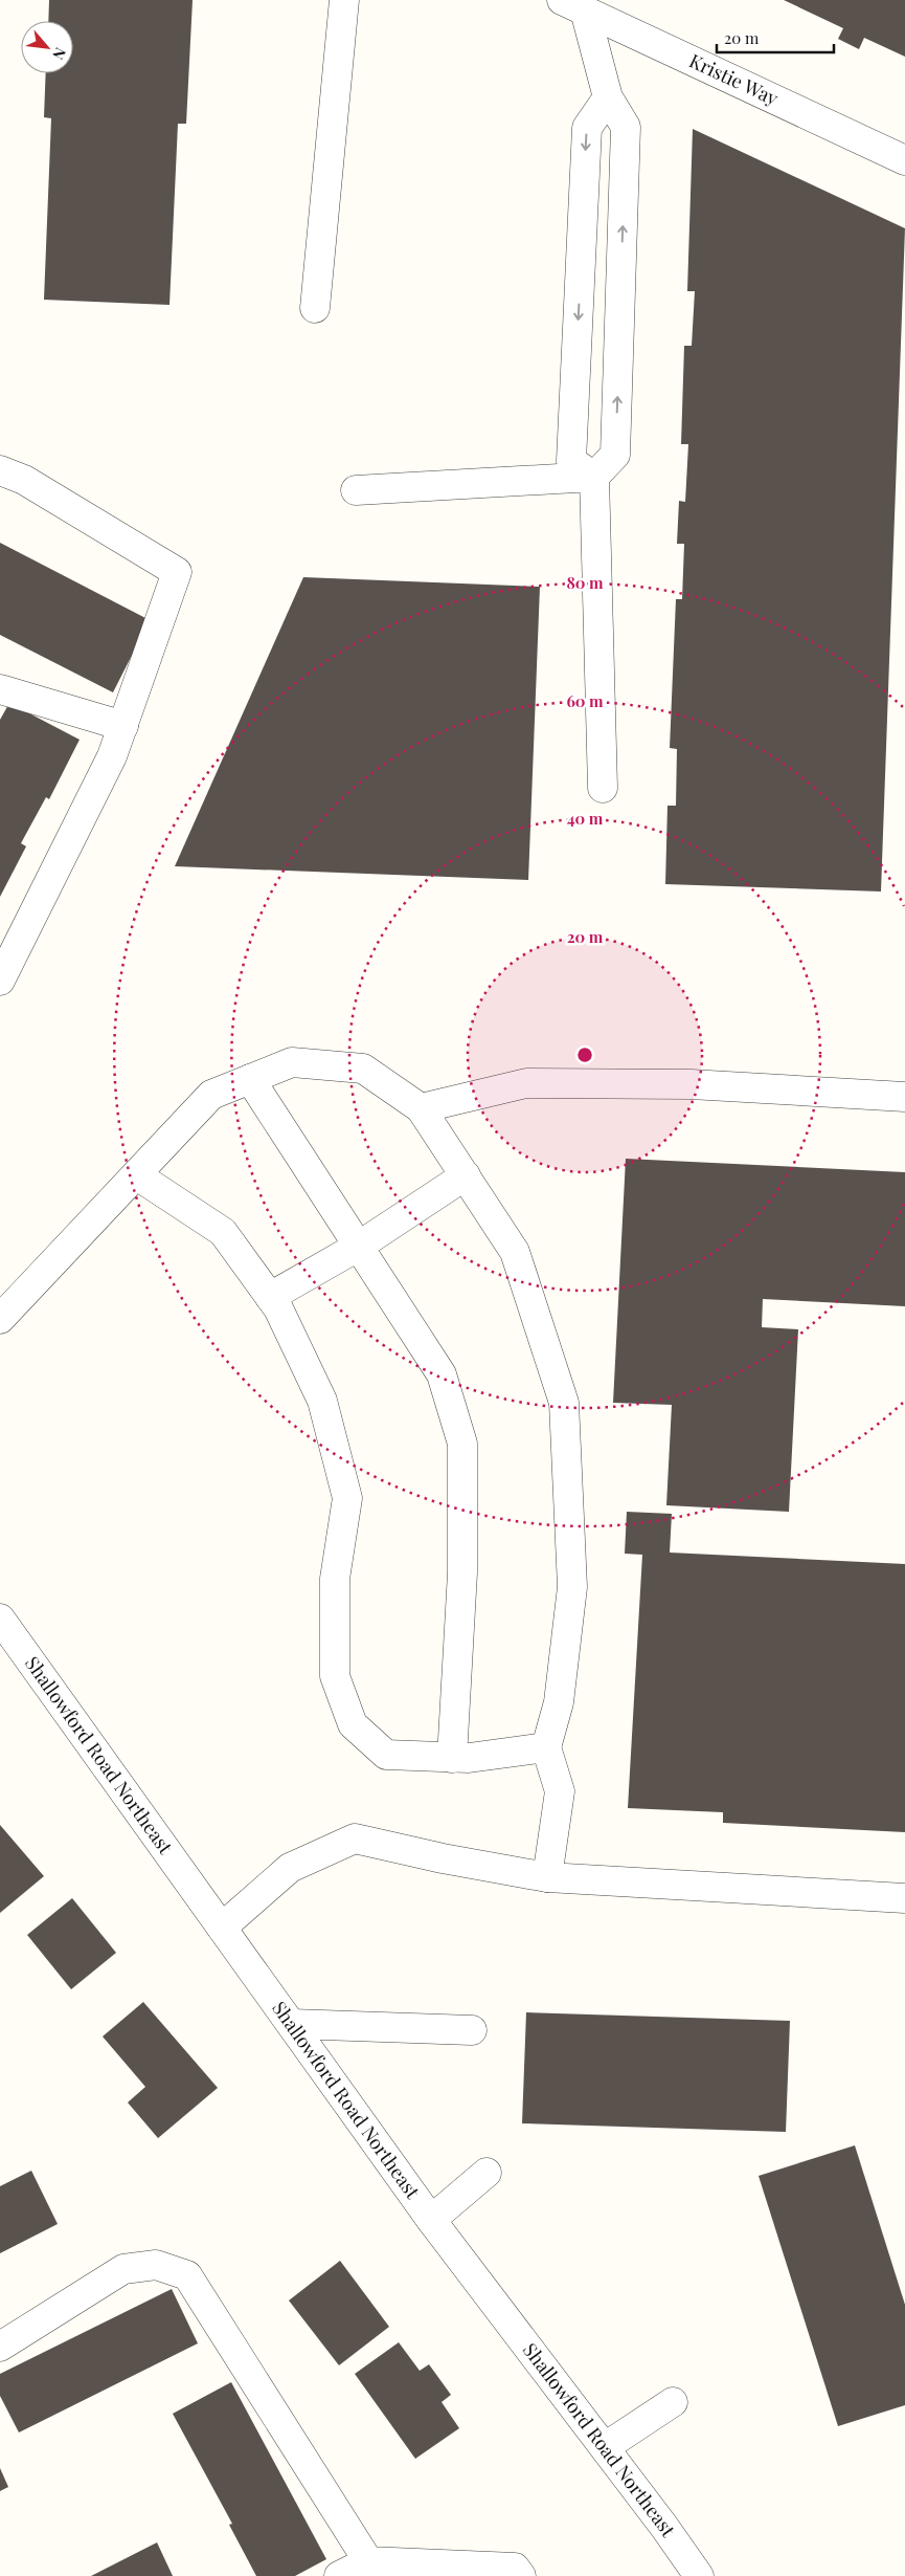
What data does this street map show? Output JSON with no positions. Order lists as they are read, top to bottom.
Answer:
{
  "streets": {
    "street": ["Kristie Way", "Shallowford Road Northeast"]
  },
  "scale_bar": "20 m",
  "north": "bottom right",
  "rings": [
    "80 m",
    "60 m",
    "40 m",
    "20 m"
  ]
}
